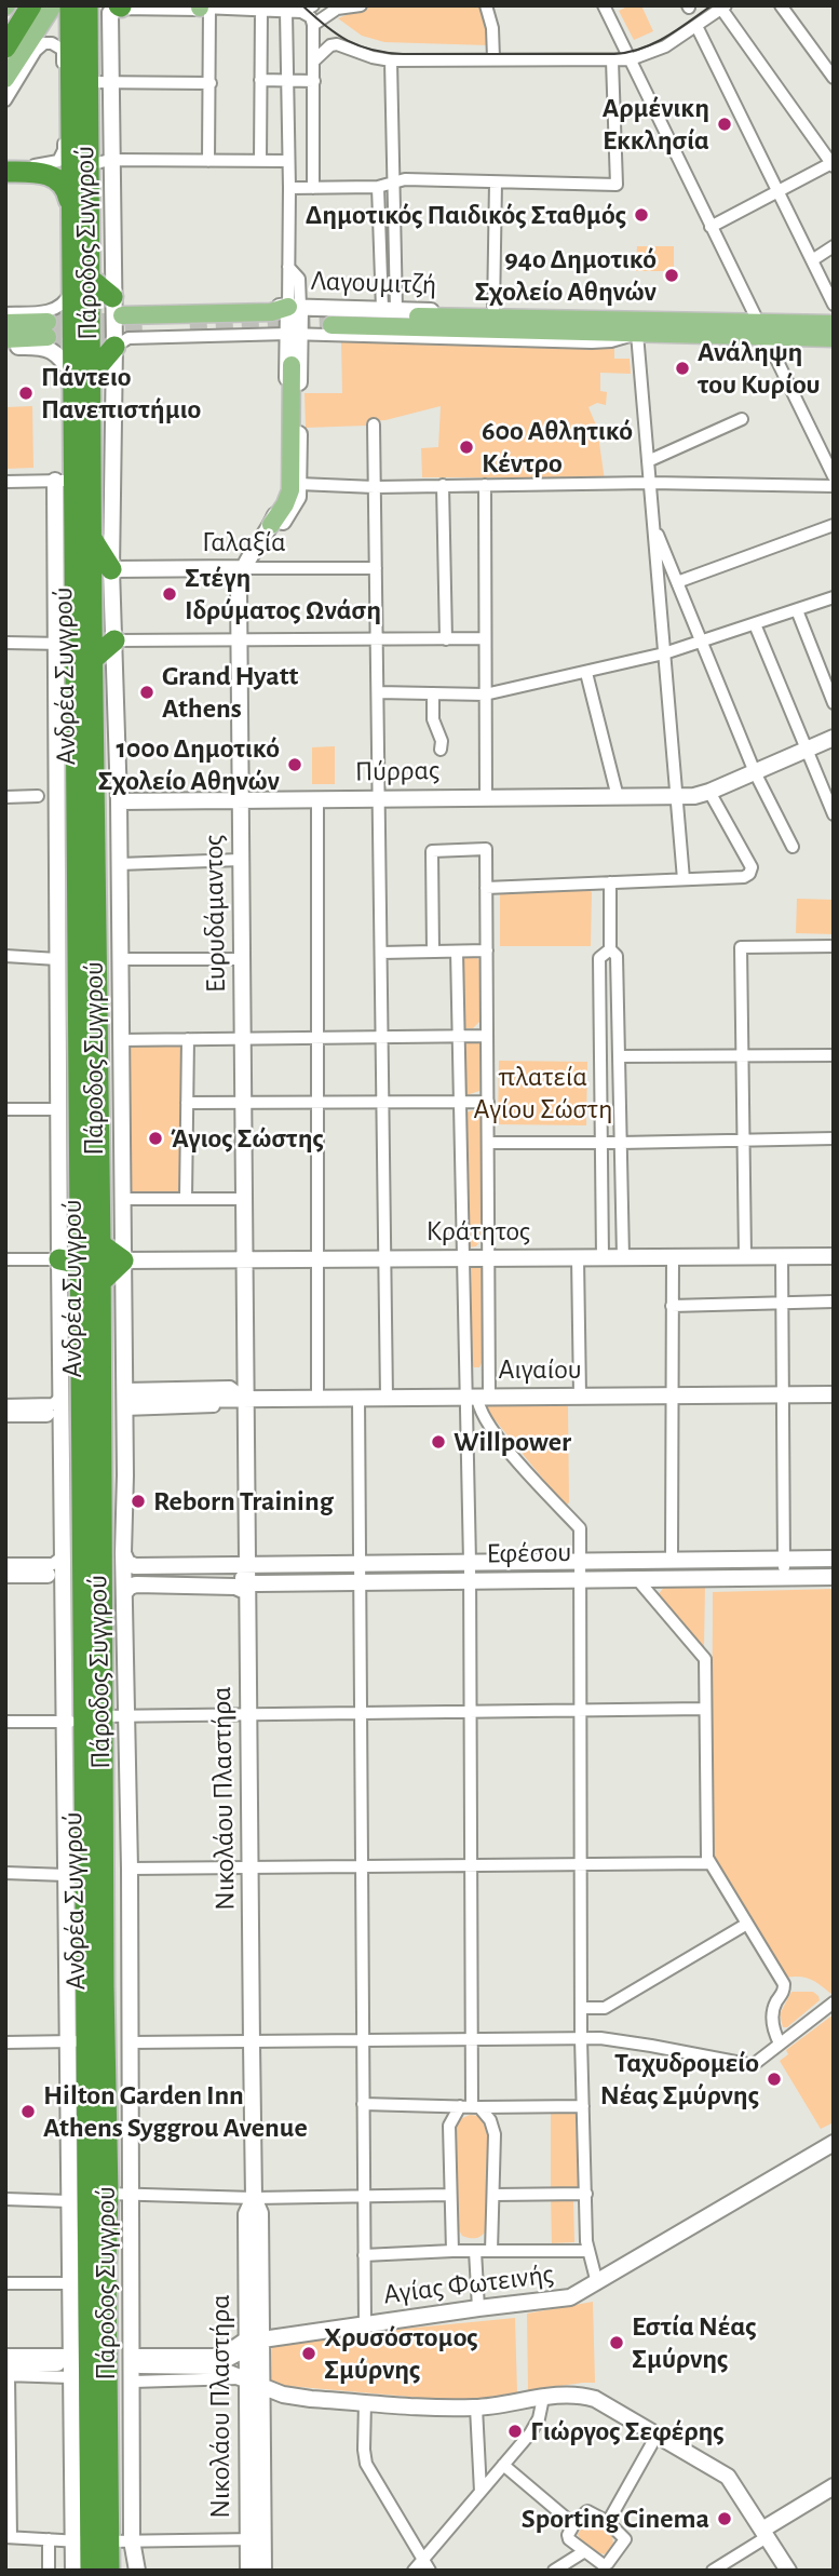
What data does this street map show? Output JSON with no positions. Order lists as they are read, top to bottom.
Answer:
{
  "streets": {
    "highway": ["Ανδρέα Συγγρού"],
    "main road": ["Λαγουμιτζή"],
    "street": [
      "Πάροδος Συγγρού",
      "Γαλαξία",
      "Πύρρας",
      "Ευρυδάμαντος",
      "Κράτητος",
      "Αιγαίου",
      "Εφέσου",
      "Νικολάου Πλαστήρα",
      "Αγίας Φωτεινής"
    ]
  },
  "crossings": [
    ["Πάροδος Συγγρού", "Λαγουμιτζή"],
    ["Πάροδος Συγγρού", "Γαλαξία"],
    ["Πάροδος Συγγρού", "Ανδρέα Συγγρού"],
    ["Πάροδος Συγγρού", "Πύρρας"],
    ["Πάροδος Συγγρού", "Κράτητος"],
    ["Πάροδος Συγγρού", "Αιγαίου"],
    ["Πάροδος Συγγρού", "Εφέσου"],
    ["Πάροδος Συγγρού", "Αγίας Φωτεινής"],
    ["Λαγουμιτζή", "Ευρυδάμαντος"],
    ["Γαλαξία", "Ευρυδάμαντος"],
    ["Πύρρας", "Ευρυδάμαντος"],
    ["Ευρυδάμαντος", "Κράτητος"],
    ["Ευρυδάμαντος", "Αιγαίου"],
    ["Ευρυδάμαντος", "Νικολάου Πλαστήρα"],
    ["Αιγαίου", "Νικολάου Πλαστήρα"],
    ["Εφέσου", "Νικολάου Πλαστήρα"],
    ["Νικολάου Πλαστήρα", "Αγίας Φωτεινής"]
  ],
  "parks": ["πλατεία Αγίου Σώστη"],
  "places": [
    "Αρμένικη Εκκλησία",
    "Δημοτικός Παιδικός Σταθμός",
    "94ο Δημοτικό Σχολείο Αθηνών",
    "Ανάληψη του Κυρίου",
    "Πάντειο Πανεπιστήμιο",
    "60ο Αθλητικό Κέντρο",
    "Στέγη Iδρύματος Ωνάση",
    "Grand Hyatt Athens",
    "100ο Δημοτικό Σχολείο Αθηνών",
    "Άγιος Σώστης",
    "Willpower",
    "Reborn Training",
    "Ταχυδρομείο Νέας Σμύρνης",
    "Hilton Garden Inn Athens Syggrou Avenue",
    "Εστία Νέας Σμύρνης",
    "Χρυσόστομος Σμύρνης",
    "Γιώργος Σεφέρης",
    "Sporting Cinema"
  ]
}
